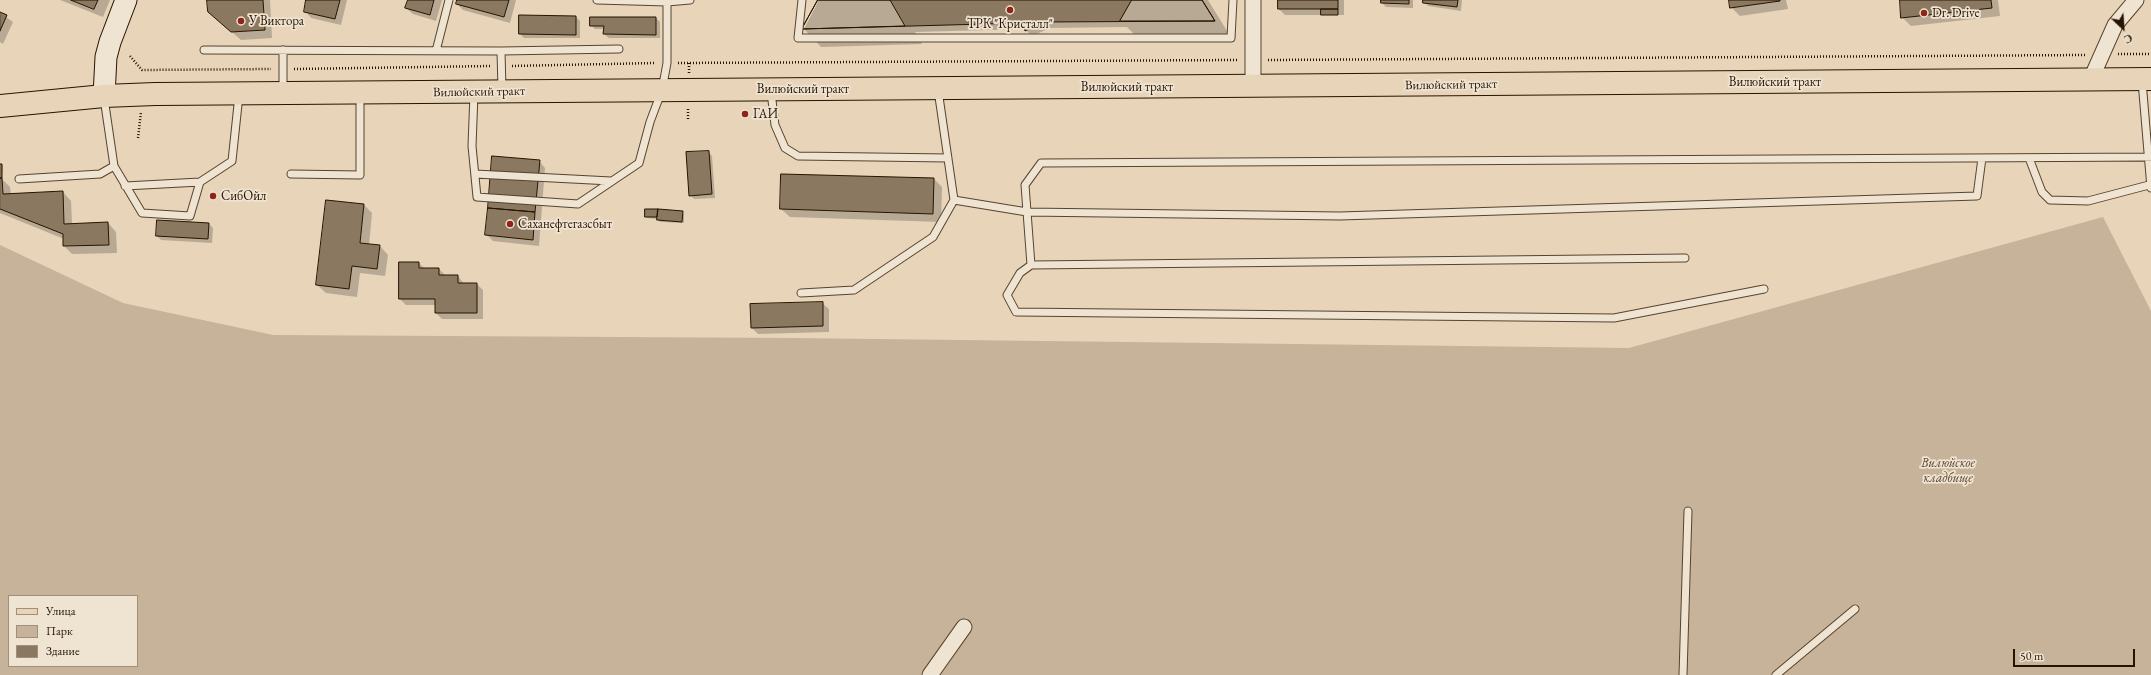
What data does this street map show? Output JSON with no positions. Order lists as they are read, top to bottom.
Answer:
{
  "streets": {
    "main road": ["Вилюйский тракт"]
  },
  "parks": ["Вилюйское кладбище"],
  "places": [
    "ТРК \"Кристалл\"",
    "Dr. Drive",
    "У Виктора",
    "ГАИ",
    "СибОйл",
    "Саханефтегазсбыт"
  ],
  "legend": ["Улица", "Парк", "Здание"],
  "scale_bar": "50 m",
  "north": "bottom right"
}
